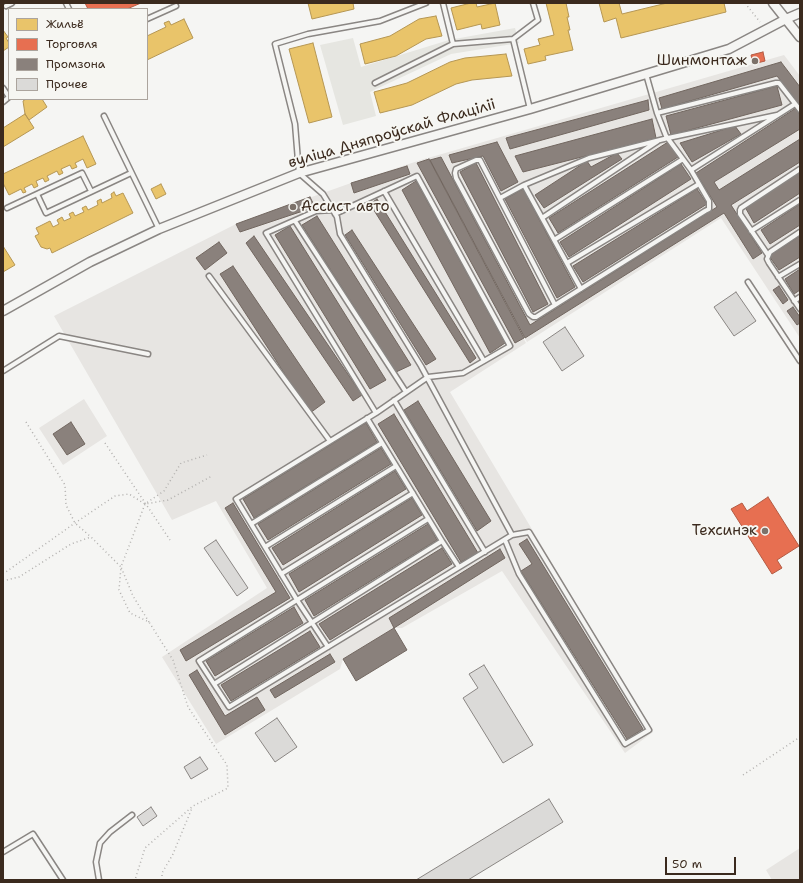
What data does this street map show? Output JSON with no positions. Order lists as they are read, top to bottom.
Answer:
{
  "streets": {
    "street": ["вуліца Дняпроўскай Флаціліі"]
  },
  "places": ["Шинмонтаж", "Ассист авто", "Техсинэк"],
  "legend": [
    "Жильё",
    "Торговля",
    "Промзона",
    "Прочее"
  ],
  "scale_bar": "50 m"
}
